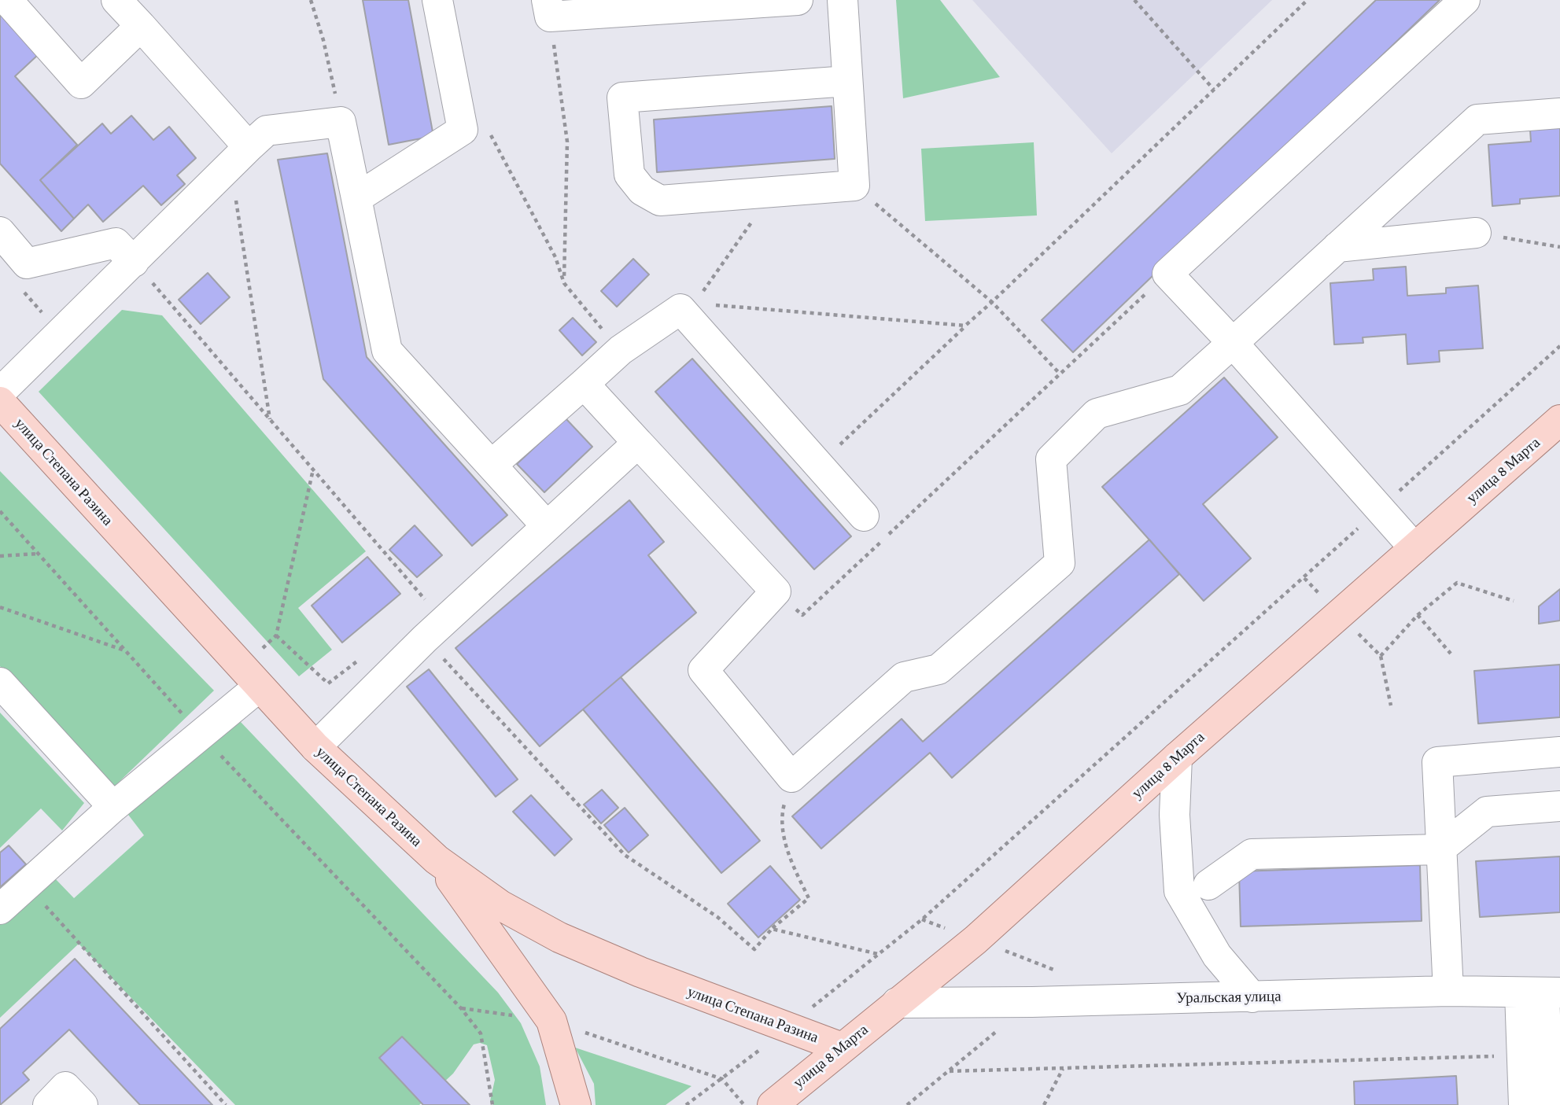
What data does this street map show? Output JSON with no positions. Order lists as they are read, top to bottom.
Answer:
{
  "streets": {
    "main road": ["улица 8 Марта", "улица Степана Разина"],
    "street": ["Уральская улица"]
  },
  "crossings": [
    ["улица 8 Марта", "улица Степана Разина"],
    ["улица 8 Марта", "Уральская улица"]
  ]
}
